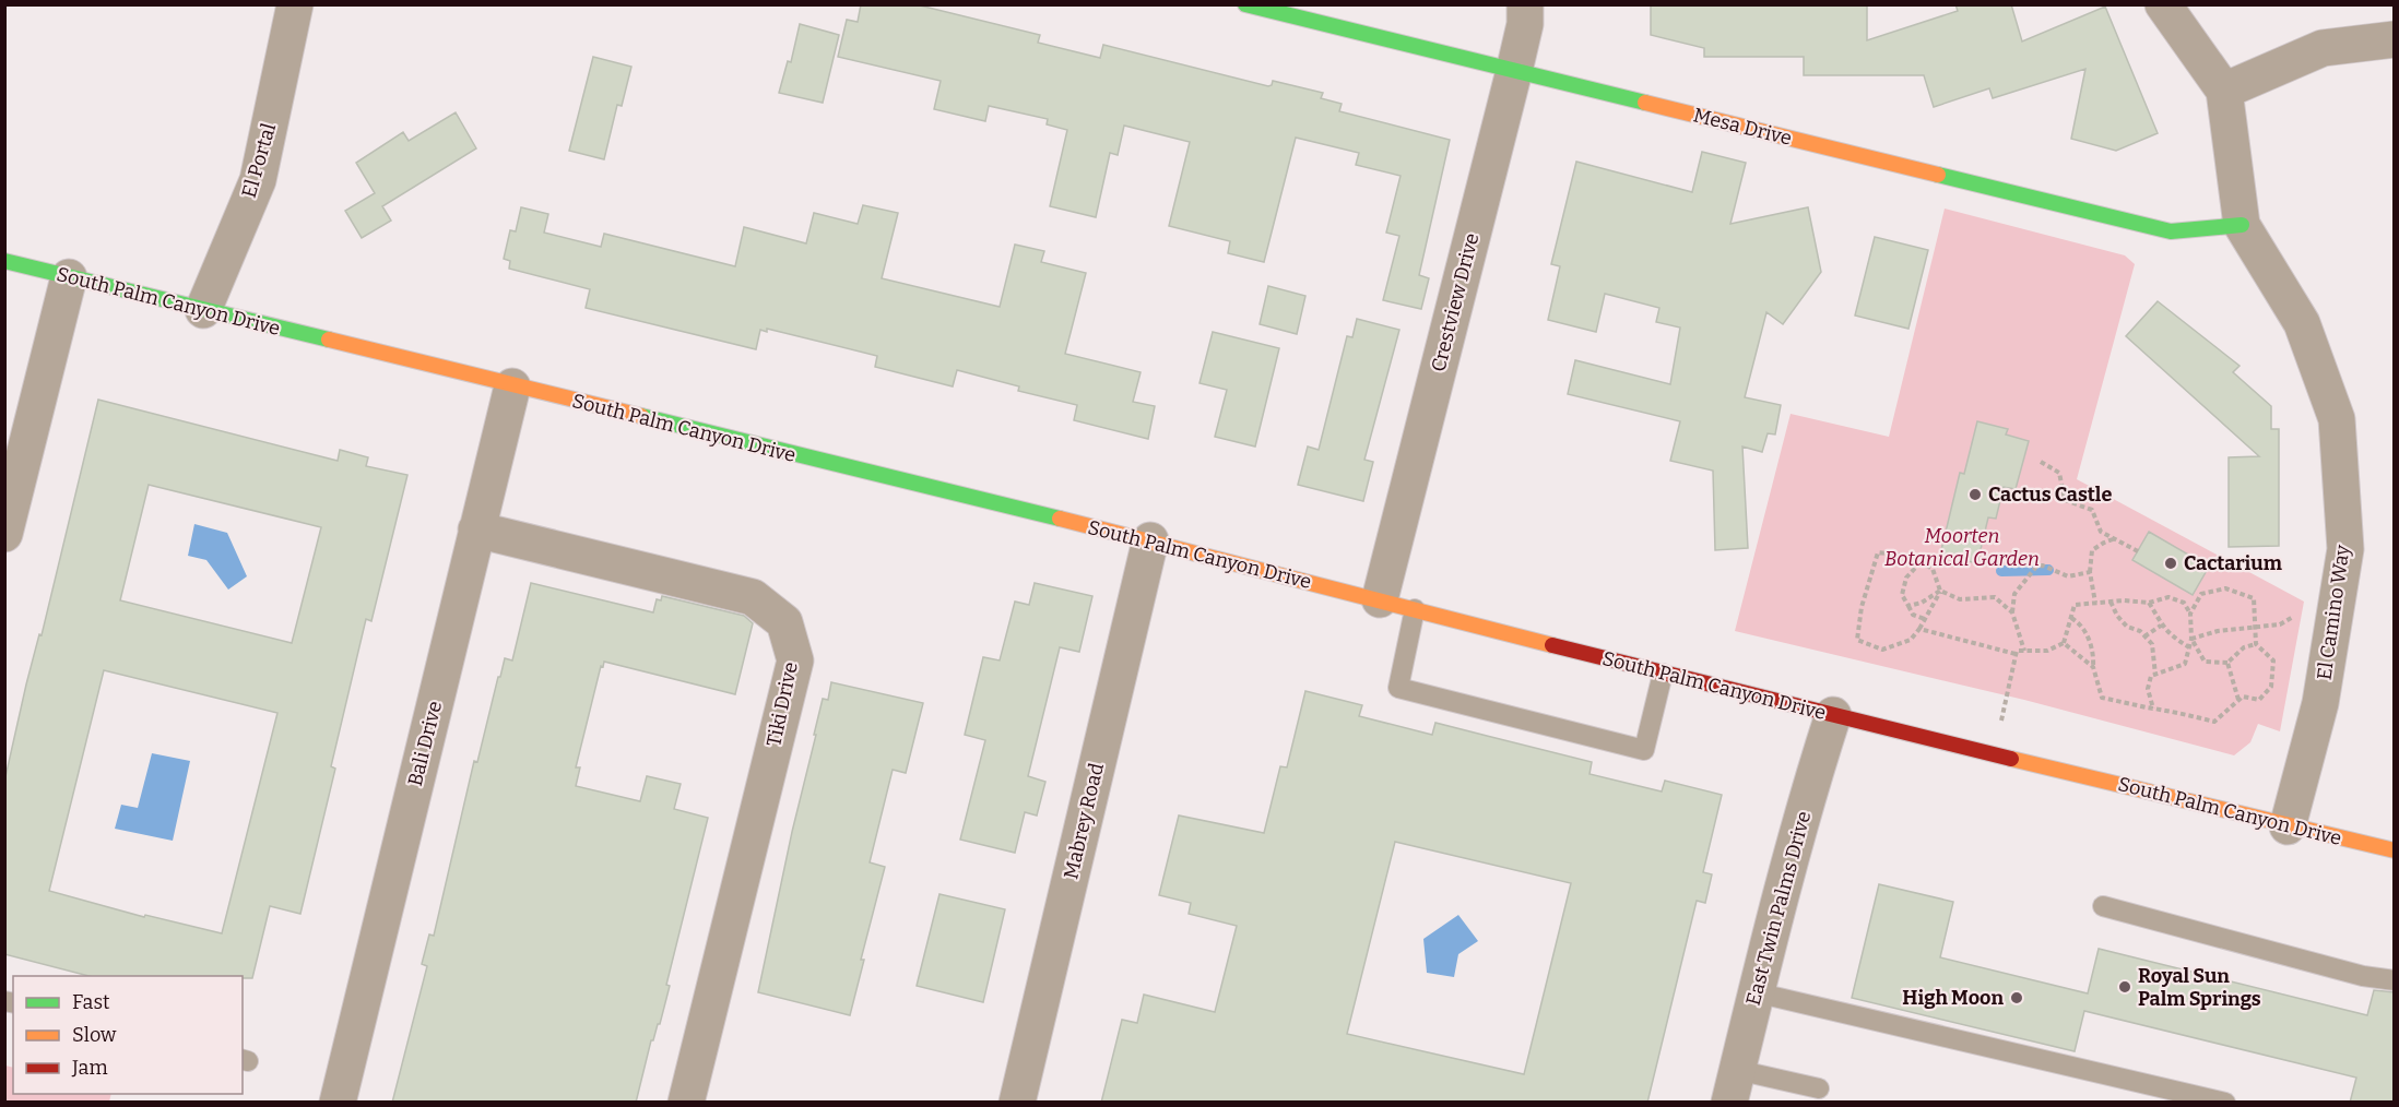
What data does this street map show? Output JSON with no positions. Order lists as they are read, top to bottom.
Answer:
{
  "streets": {
    "street": [
      "Mesa Drive",
      "El Portal",
      "South Palm Canyon Drive",
      "Crestview Drive",
      "El Camino Way",
      "Tiki Drive",
      "Bali Drive",
      "Mabrey Road",
      "East Twin Palms Drive"
    ]
  },
  "crossings": [
    ["Mesa Drive", "Crestview Drive"],
    ["Mesa Drive", "El Camino Way"],
    ["El Portal", "South Palm Canyon Drive"],
    ["South Palm Canyon Drive", "Crestview Drive"],
    ["South Palm Canyon Drive", "El Camino Way"],
    ["South Palm Canyon Drive", "Bali Drive"],
    ["South Palm Canyon Drive", "Mabrey Road"],
    ["South Palm Canyon Drive", "East Twin Palms Drive"],
    ["Tiki Drive", "Bali Drive"]
  ],
  "parks": ["Moorten Botanical Garden"],
  "places": [
    "Cactus Castle",
    "Cactarium",
    "Royal Sun Palm Springs",
    "High Moon"
  ],
  "legend": ["Fast", "Slow", "Jam"]
}
